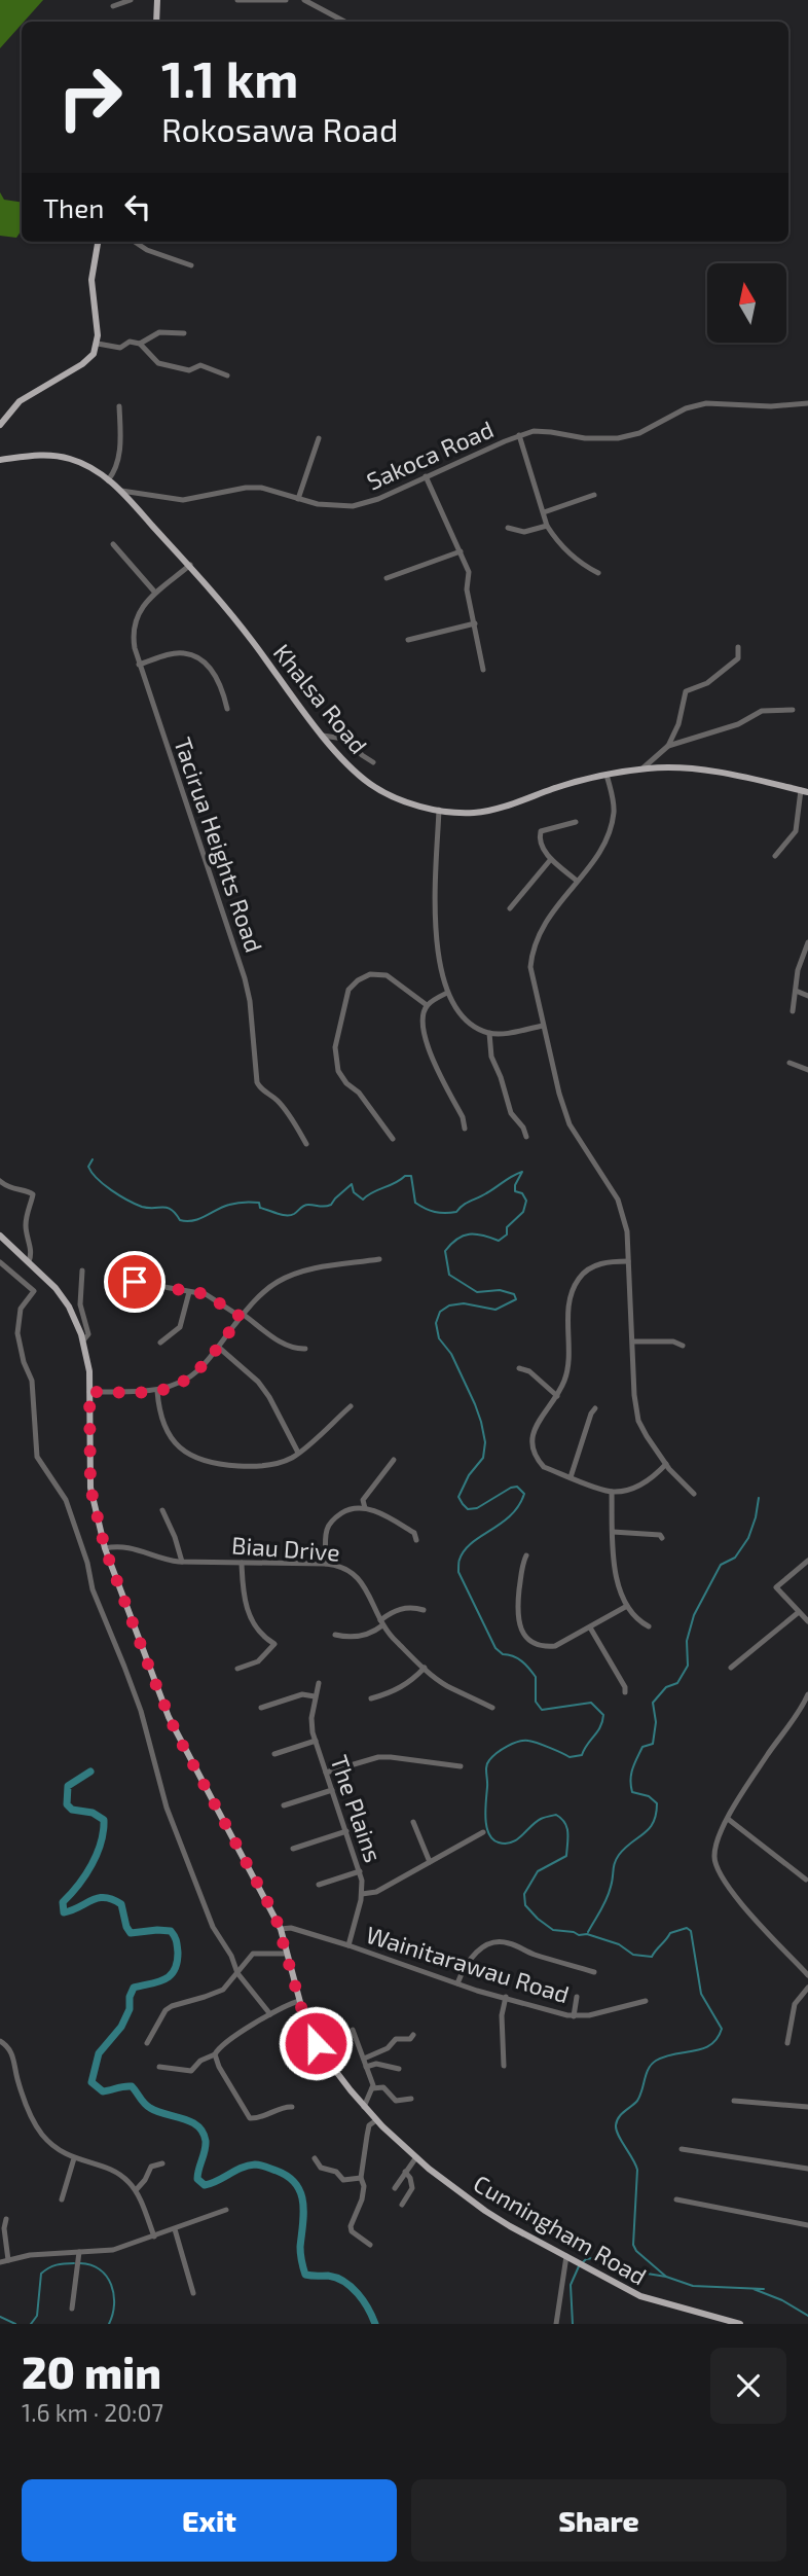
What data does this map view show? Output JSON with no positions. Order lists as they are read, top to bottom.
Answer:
{
  "streets": {
    "main road": ["Khalsa Road", "Cunningham Road"],
    "street": [
      "Sakoca Road",
      "Tacirua Heights Road",
      "Biau Drive",
      "The Plains",
      "Wainitarawau Road"
    ]
  },
  "crossings": [
    ["Sakoca Road", "Khalsa Road"],
    ["Khalsa Road", "Tacirua Heights Road"],
    ["Biau Drive", "Cunningham Road"],
    ["The Plains", "Wainitarawau Road"],
    ["Wainitarawau Road", "Cunningham Road"]
  ],
  "north": "top",
  "page": {
    "turn": ["1.1 km", "Rokosawa Road"],
    "then": "Then",
    "heading": ["20 min", "1.6 km · 20:07"],
    "buttons": ["Exit", "Share"]
  }
}
